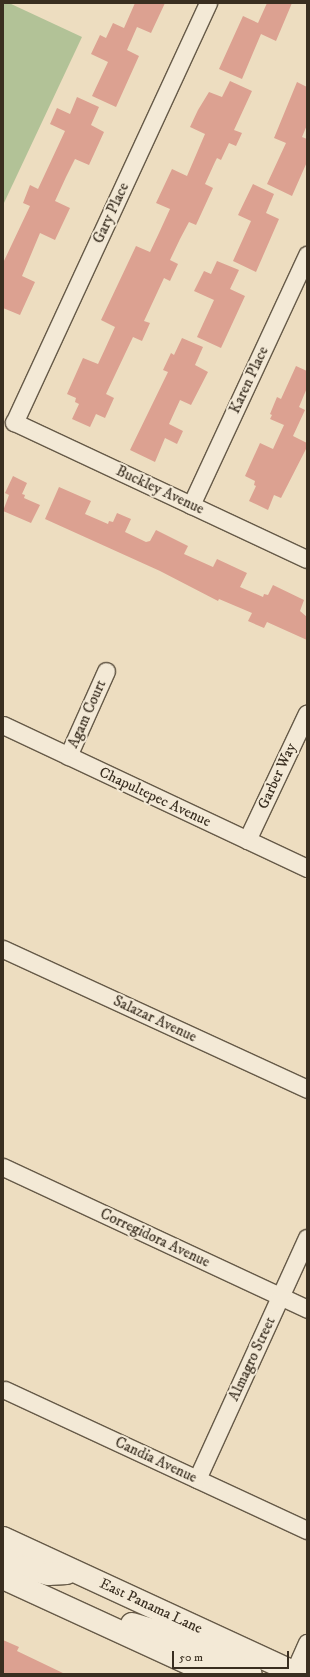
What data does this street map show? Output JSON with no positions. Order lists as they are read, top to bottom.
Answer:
{
  "streets": {
    "main road": ["East Panama Lane"],
    "street": [
      "Gary Place",
      "Karen Place",
      "Buckley Avenue",
      "Agam Court",
      "Garber Way",
      "Chapultepec Avenue",
      "Salazar Avenue",
      "Corregidora Avenue",
      "Almagro Street",
      "Candia Avenue"
    ]
  },
  "crossings": [
    ["Gary Place", "Buckley Avenue"],
    ["Karen Place", "Buckley Avenue"],
    ["Agam Court", "Chapultepec Avenue"],
    ["Garber Way", "Chapultepec Avenue"],
    ["Corregidora Avenue", "Almagro Street"],
    ["Almagro Street", "Candia Avenue"]
  ],
  "scale_bar": "50 m"
}
